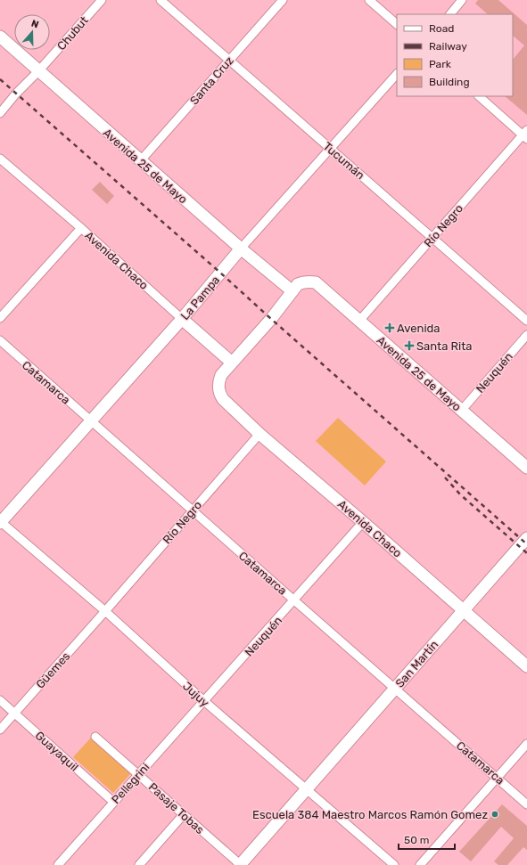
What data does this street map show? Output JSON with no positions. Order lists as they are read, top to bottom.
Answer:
{
  "streets": {
    "street": [
      "Chubut",
      "Santa Cruz",
      "Tucumán",
      "Avenida 25 de Mayo",
      "Río Negro",
      "Avenida Chaco",
      "La Pampa",
      "Neuquén",
      "Catamarca",
      "San Martín",
      "Güemes",
      "Jujuy",
      "Guayaquil",
      "Pellegrini",
      "Pasaje Tobas"
    ]
  },
  "crossings": [
    ["Chubut", "Avenida 25 de Mayo"],
    ["Santa Cruz", "Tucumán"],
    ["Santa Cruz", "Avenida 25 de Mayo"],
    ["Tucumán", "Río Negro"],
    ["Tucumán", "La Pampa"],
    ["Avenida 25 de Mayo", "Río Negro"],
    ["Avenida 25 de Mayo", "La Pampa"],
    ["Avenida 25 de Mayo", "Neuquén"],
    ["Río Negro", "Avenida Chaco"],
    ["Río Negro", "Catamarca"],
    ["Río Negro", "Güemes"],
    ["Río Negro", "Jujuy"],
    ["Avenida Chaco", "La Pampa"],
    ["Avenida Chaco", "Neuquén"],
    ["Avenida Chaco", "San Martín"],
    ["La Pampa", "Catamarca"],
    ["La Pampa", "Jujuy"],
    ["Neuquén", "Catamarca"],
    ["Neuquén", "Jujuy"],
    ["Neuquén", "Pellegrini"],
    ["Catamarca", "San Martín"],
    ["San Martín", "Jujuy"],
    ["San Martín", "Pasaje Tobas"],
    ["Güemes", "Jujuy"],
    ["Güemes", "Guayaquil"],
    ["Jujuy", "Pellegrini"],
    ["Guayaquil", "Pellegrini"],
    ["Pellegrini", "Pasaje Tobas"]
  ],
  "places": {
    "health": ["Avenida", "Santa Rita"],
    "other": ["Escuela 384 Maestro Marcos Ramón Gomez"]
  },
  "legend": [
    "Road",
    "Railway",
    "Park",
    "Building"
  ],
  "scale_bar": "50 m",
  "north": "top"
}
